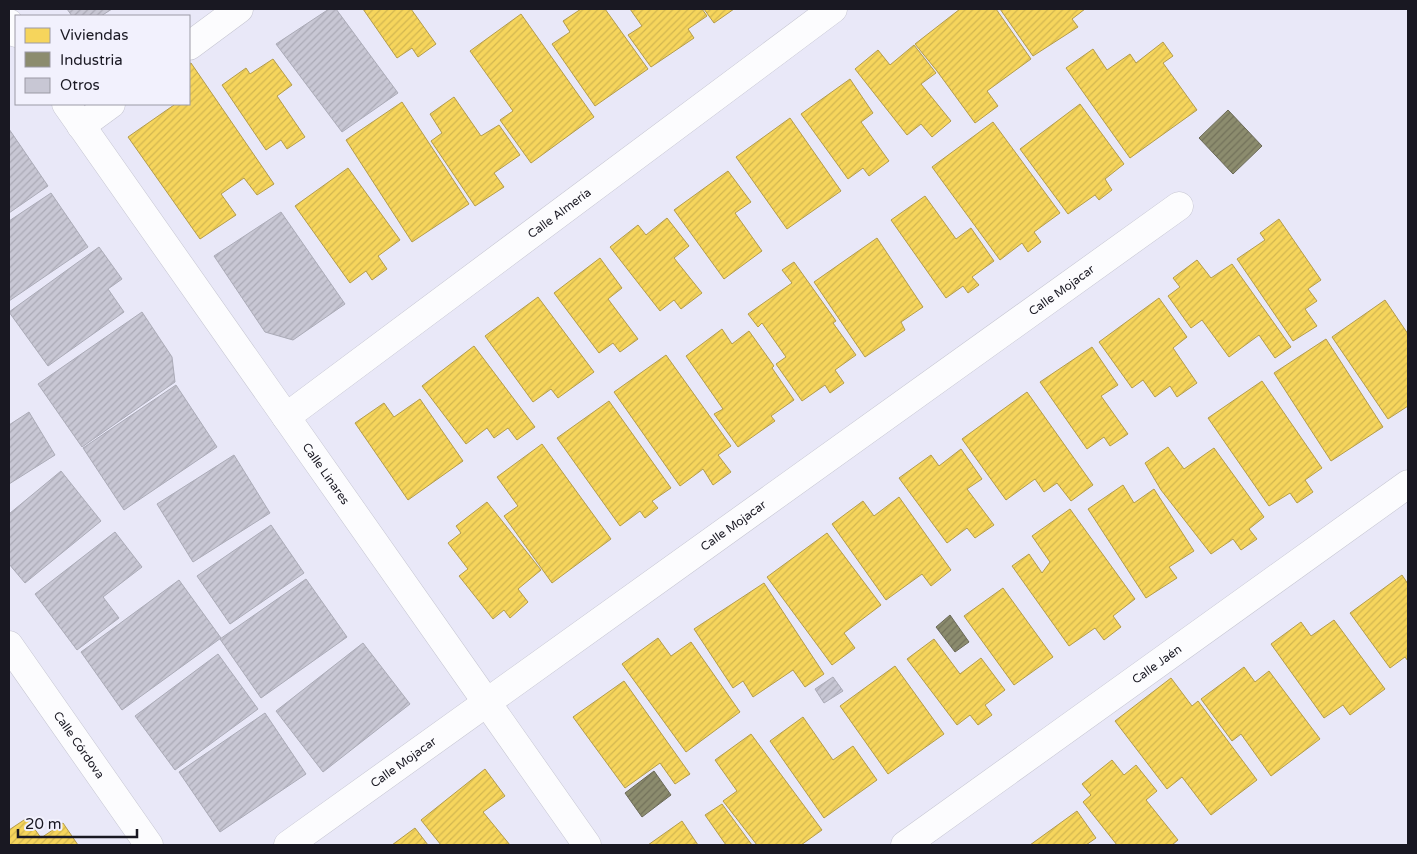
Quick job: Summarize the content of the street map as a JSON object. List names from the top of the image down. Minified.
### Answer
{"streets":{"street":["Calle Almería","Calle Mojacar","Calle Linares","Calle Jaén","Calle Córdova"]},"crossings":[["Calle Almería","Calle Linares"],["Calle Mojacar","Calle Linares"]],"legend":["Viviendas","Industria","Otros"],"scale_bar":"20 m"}
